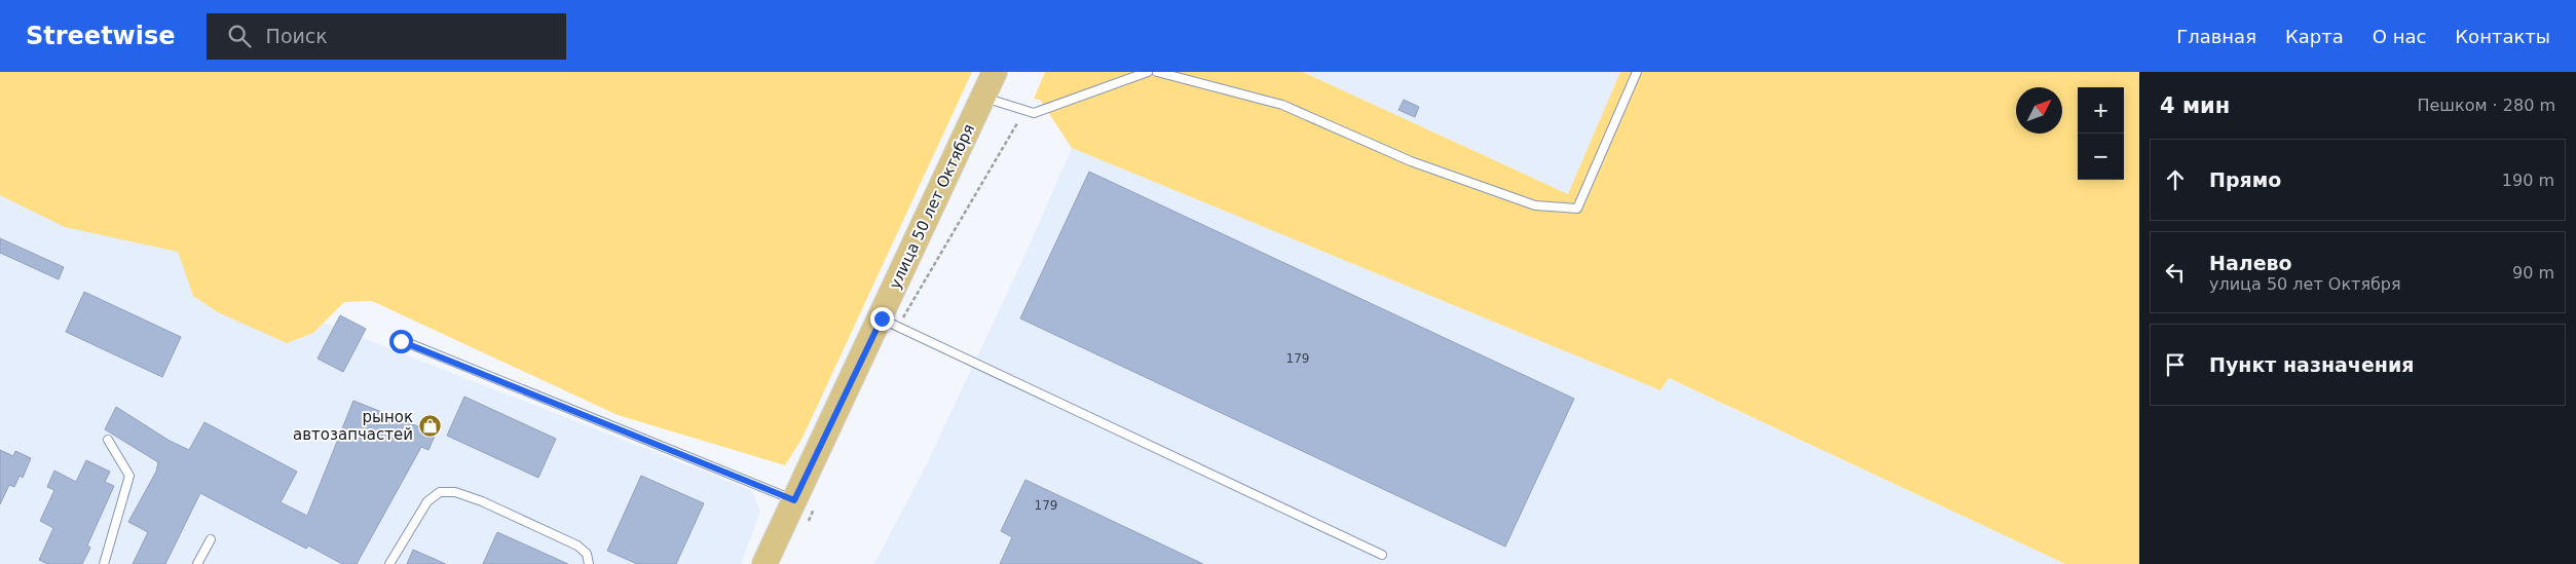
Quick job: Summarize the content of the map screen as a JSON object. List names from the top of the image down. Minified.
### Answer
{"streets":{"main road":["улица 50 лет Октября"]},"places":{"shop":["рынок автозапчастей"]},"house_numbers":["179","179"],"north":"top right","page":{"header":"Streetwise","search":"Поиск","nav":["Главная","Карта","О нас","Контакты"],"heading":["4 мин","Пешком · 280 m"],"map_buttons":["+","−"],"list":[["Прямо","190 m"],["Налево","улица 50 лет Октября","90 m"],"Пункт назначения"]}}
